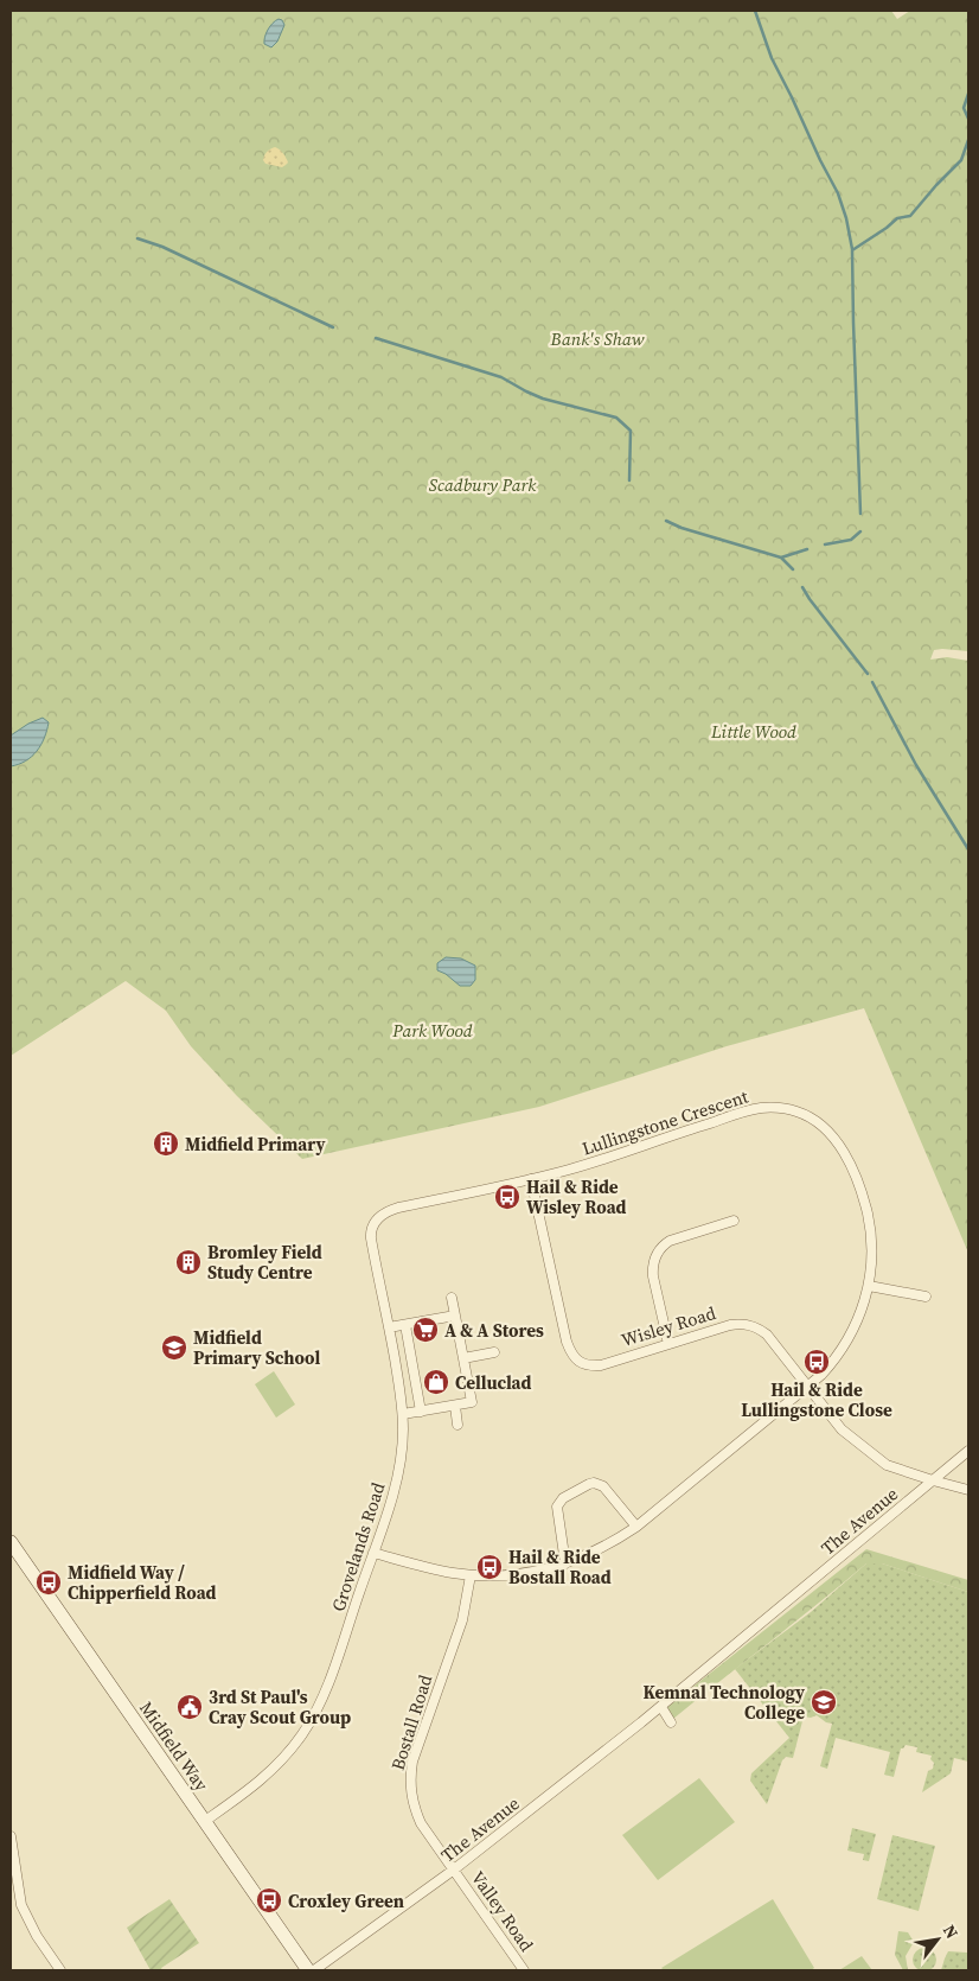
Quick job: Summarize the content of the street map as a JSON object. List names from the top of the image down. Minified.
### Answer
{"streets":{"street":["Lullingstone Crescent","Wisley Road","The Avenue","Grovelands Road","Bostall Road","Midfield Way","Valley Road"]},"crossings":[["Lullingstone Crescent","Wisley Road"],["Lullingstone Crescent","Grovelands Road"],["Lullingstone Crescent","Bostall Road"],["Wisley Road","The Avenue"],["The Avenue","Bostall Road"],["The Avenue","Valley Road"],["Grovelands Road","Midfield Way"],["Bostall Road","Valley Road"]],"parks":["Bank's Shaw","Scadbury Park","Little Wood","Park Wood"],"places":{"building":["Midfield Primary","Bromley Field Study Centre"],"bus stop":["Hail & Ride Wisley Road","Hail & Ride Lullingstone Close","Hail & Ride Bostall Road","Midfield Way / Chipperfield Road","Croxley Green"],"supermarket":["A & A Stores"],"school or university":["Midfield Primary School","Kemnal Technology College"],"shop":["Celluclad"],"public building":["3rd St Paul's Cray Scout Group"]},"north":"top right"}
